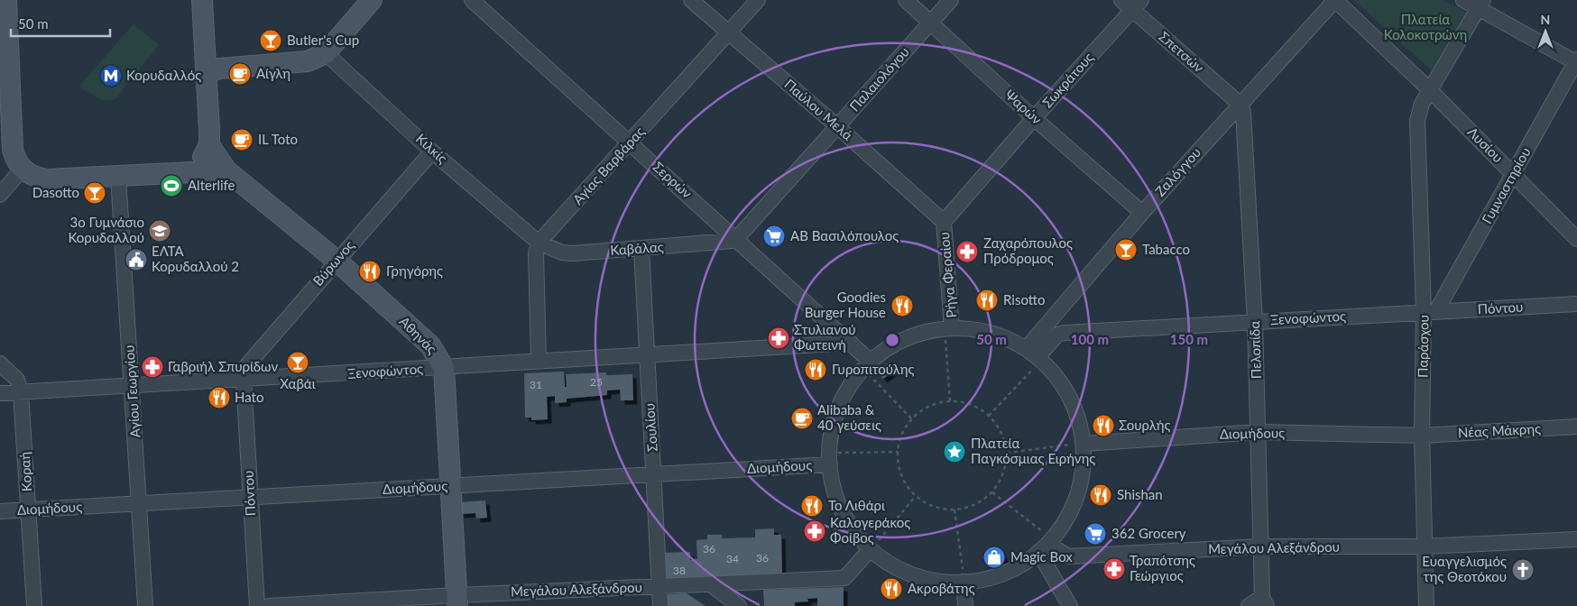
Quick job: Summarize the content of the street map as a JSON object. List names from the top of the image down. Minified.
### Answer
{"streets":{"main road":["Αθηνάς"],"street":["Σπετσών","Παλαιολόγου","Σωκράτους","Ψαρών","Παύλου Μελά","Λυσίου","Κιλκίς","Αγίας Βαρβάρας","Ζαλόγγου","Σερρών","Γυμναστηρίου","Καβάλας","Βύρωνος","Ρήγα Φεραίου","Πόντου","Ξενοφώντος","Παράσχου","Πελοπίδα","Αγίου Γεωργίου","Σουλίου","Νέας Μάκρης","Διομήδους","Κοραή","Μεγάλου Αλεξάνδρου"]},"crossings":[["Σπετσών","Σωκράτους"],["Σπετσών","Ζαλόγγου"],["Σπετσών","Πελοπίδα"],["Παλαιολόγου","Ψαρών"],["Παλαιολόγου","Παύλου Μελά"],["Παλαιολόγου","Σερρών"],["Παλαιολόγου","Καβάλας"],["Σωκράτους","Ψαρών"],["Σωκράτους","Παύλου Μελά"],["Σωκράτους","Ρήγα Φεραίου"],["Ψαρών","Ζαλόγγου"],["Παύλου Μελά","Αγίας Βαρβάρας"],["Παύλου Μελά","Ρήγα Φεραίου"],["Λυσίου","Ζαλόγγου"],["Λυσίου","Γυμναστηρίου"],["Λυσίου","Παράσχου"],["Κιλκίς","Αγίας Βαρβάρας"],["Κιλκίς","Καβάλας"],["Κιλκίς","Βύρωνος"],["Αγίας Βαρβάρας","Σερρών"],["Αγίας Βαρβάρας","Καβάλας"],["Ζαλόγγου","Πελοπίδα"],["Σερρών","Καβάλας"],["Σερρών","Ξενοφώντος"],["Γυμναστηρίου","Πόντου"],["Γυμναστηρίου","Ξενοφώντος"],["Γυμναστηρίου","Παράσχου"],["Καβάλας","Σουλίου"],["Βύρωνος","Πόντου"],["Βύρωνος","Ξενοφώντος"],["Βύρωνος","Αθηνάς"],["Πόντου","Ξενοφώντος"],["Πόντου","Παράσχου"],["Πόντου","Διομήδους"],["Ξενοφώντος","Αθηνάς"],["Ξενοφώντος","Παράσχου"],["Ξενοφώντος","Πελοπίδα"],["Ξενοφώντος","Αγίου Γεωργίου"],["Ξενοφώντος","Σουλίου"],["Ξενοφώντος","Κοραή"],["Αθηνάς","Διομήδους"],["Αθηνάς","Μεγάλου Αλεξάνδρου"],["Παράσχου","Νέας Μάκρης"],["Παράσχου","Διομήδους"],["Παράσχου","Μεγάλου Αλεξάνδρου"],["Πελοπίδα","Διομήδους"],["Πελοπίδα","Μεγάλου Αλεξάνδρου"],["Αγίου Γεωργίου","Διομήδους"],["Σουλίου","Διομήδους"],["Σουλίου","Μεγάλου Αλεξάνδρου"],["Νέας Μάκρης","Διομήδους"],["Διομήδους","Κοραή"]],"parks":["Πλατεία Κολοκοτρώνη"],"places":{"bar":["Butler's Cup","Dasotto","Tabacco","Χαβάι"],"cafe":["Αίγλη","IL Toto","Alibaba & 40 γεύσεις"],"metro station":["Κορυδαλλός"],"sports":["Alterlife"],"school or university":["3ο Γυμνάσιο Κορυδαλλού"],"supermarket":["ΑΒ Βασιλόπουλος","362 Grocery"],"pharmacy":["Ζαχαρόπουλος Πρόδρομος","Στυλιανού Φωτεινή","Γαβριήλ Σπυρίδων","Καλογεράκος Φοίβος","Τραπότσης Γεώργιος"],"public building":["ΕΛΤΑ Κορυδαλλού 2"],"restaurant":["Γρηγόρης","Risotto","Goodies Burger House","Γυροπιτούλης","Hato","Σουρλής","Shishan","Το Λιθάρι","Ακροβάτης"],"place":["Πλατεία Παγκόσμιας Ειρήνης"],"shop":["Magic Box"],"church":["Ευαγγελισμός της Θεοτόκου"]},"house_numbers":["25","31","36","36","34","38"],"scale_bar":"50 m","north":"top","rings":["50 m","100 m","150 m"]}
